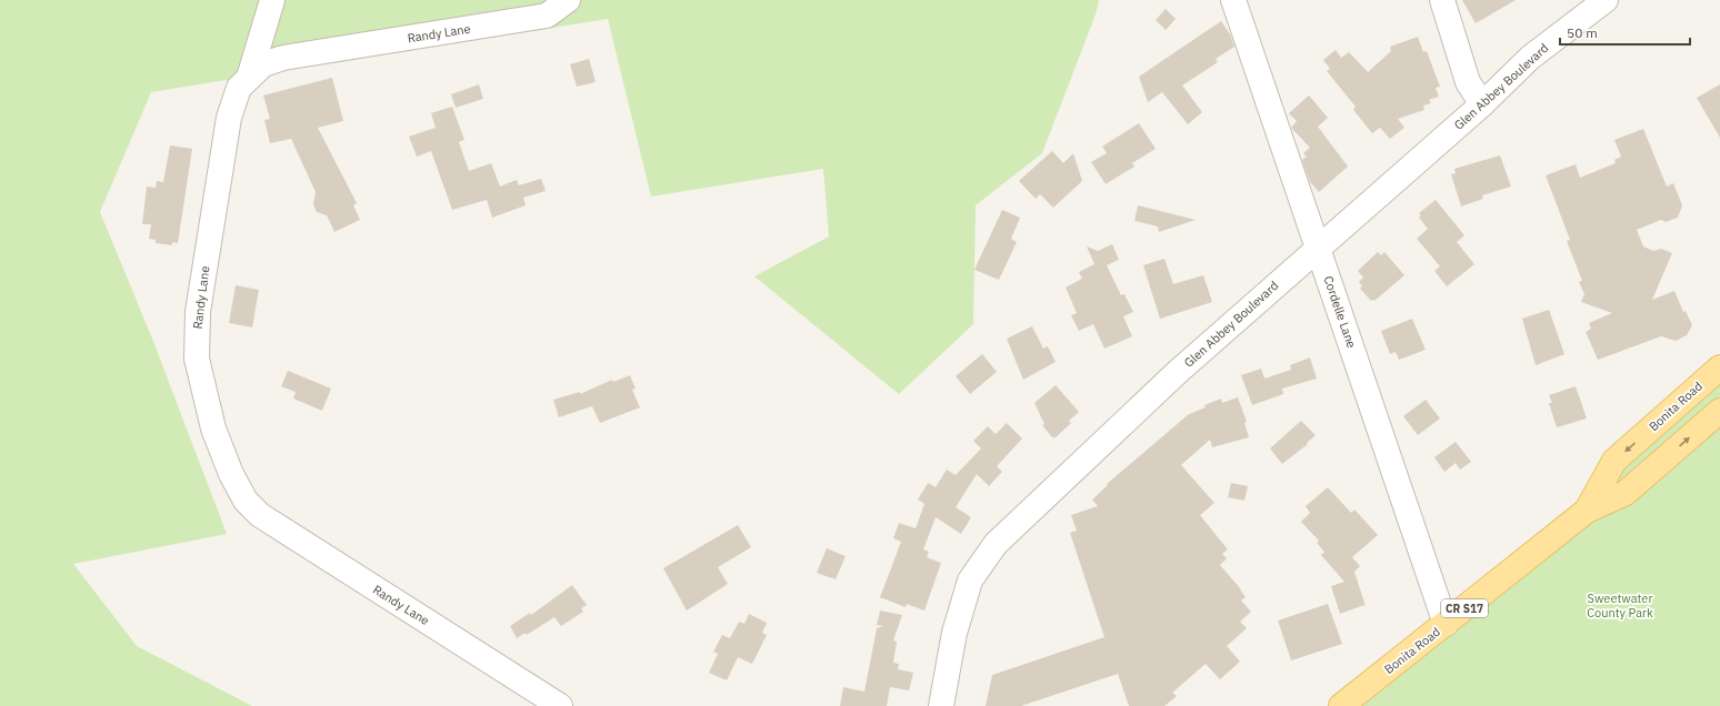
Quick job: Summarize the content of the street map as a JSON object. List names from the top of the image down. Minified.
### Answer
{"streets":{"main road":["Bonita Road","CR S17"],"street":["Randy Lane","Glen Abbey Boulevard","Cordelle Lane"]},"crossings":[["Glen Abbey Boulevard","Cordelle Lane"],["Cordelle Lane","Bonita Road"]],"parks":["Sweetwater County Park"],"scale_bar":"50 m"}
